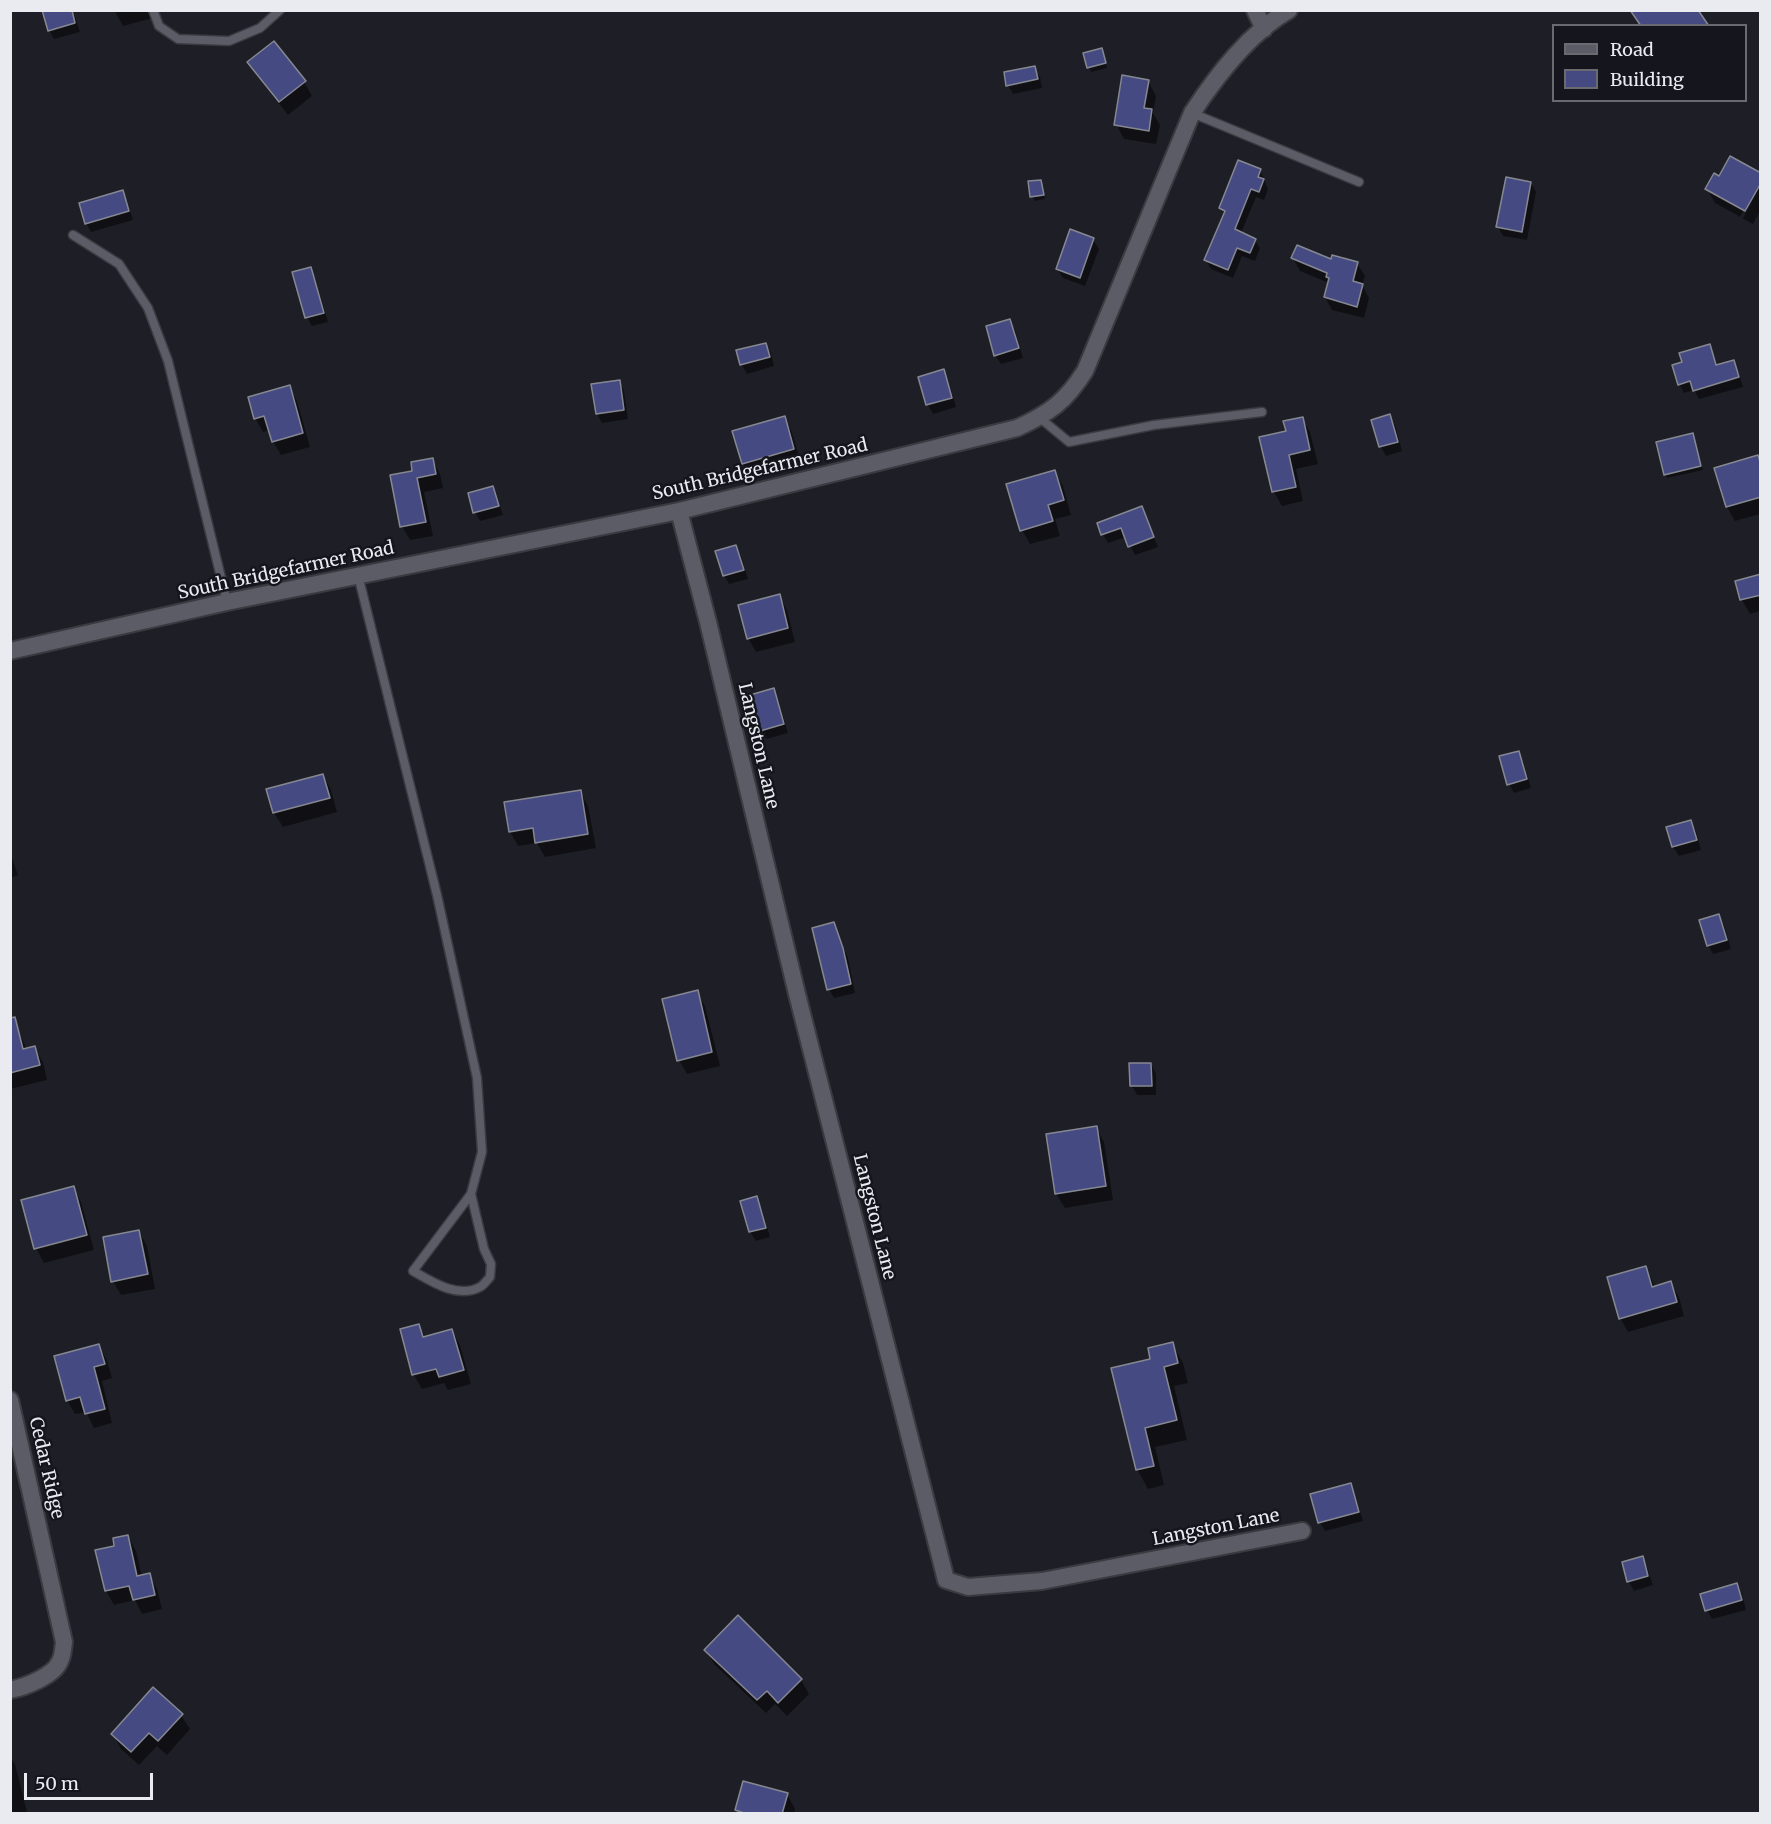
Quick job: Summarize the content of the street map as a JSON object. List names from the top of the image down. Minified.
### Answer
{"streets":{"street":["South Bridgefarmer Road","Langston Lane","Cedar Ridge"]},"crossings":[["South Bridgefarmer Road","Langston Lane"]],"legend":["Road","Building"],"scale_bar":"50 m"}
